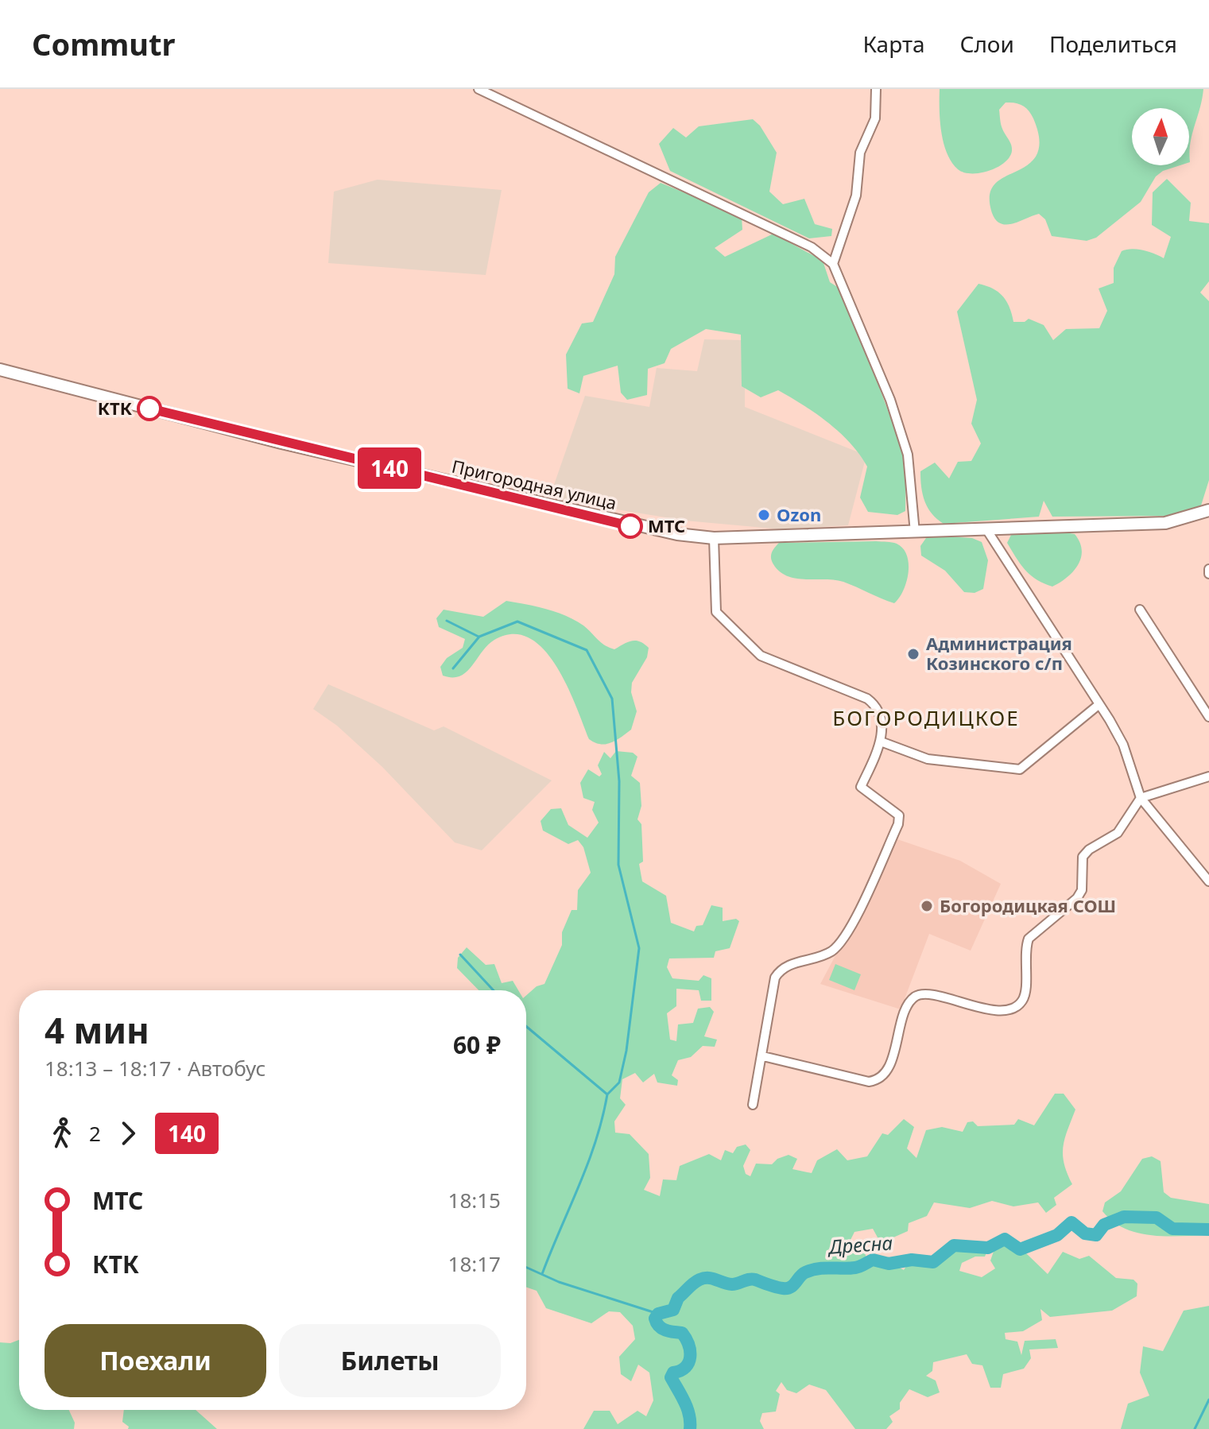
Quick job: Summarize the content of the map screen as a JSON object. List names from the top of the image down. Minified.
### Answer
{"streets":{"street":["Пригородная улица"]},"districts":["БОГОРОДИЦКОЕ"],"water":["Дресна"],"places":["КТК","Ozon","МТС","Администрация Козинского с/п","Богородицкая СОШ"],"lines":["bus line 140"],"north":"top","page":{"header":"Commutr","nav":["Карта","Слои","Поделиться"],"on_map":"140","heading":["4 мин","18:13 – 18:17 · Автобус","60 ₽"],"legs":["2","140"],"list":[{"name":"МТС","value":"18:15"},{"name":"КТК","value":"18:17"}],"buttons":["Поехали","Билеты"]}}
